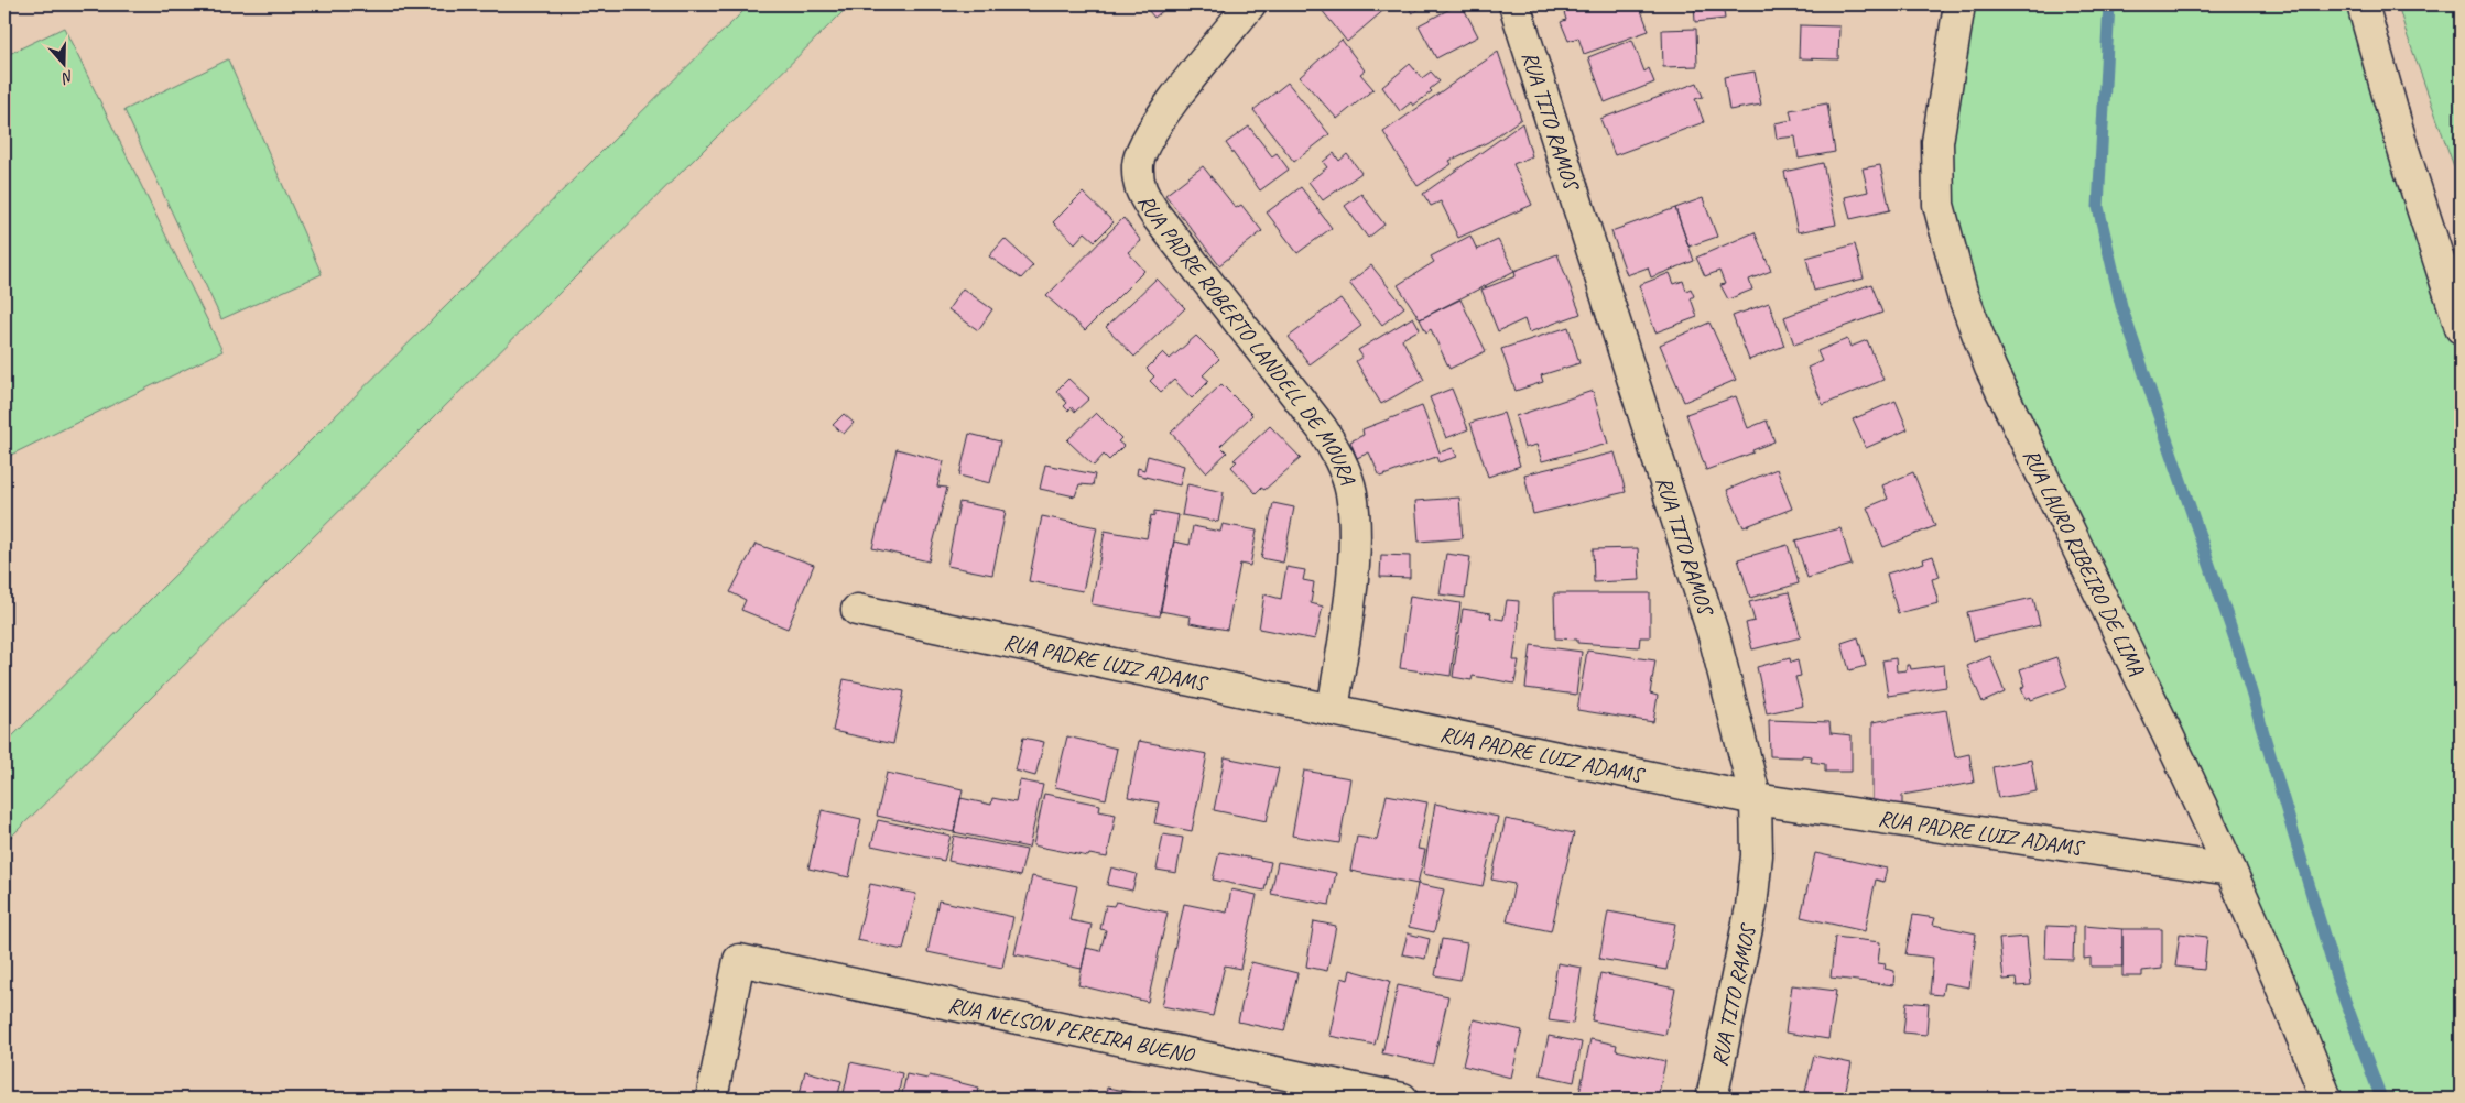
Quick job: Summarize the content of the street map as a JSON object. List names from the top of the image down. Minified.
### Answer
{"streets":{"street":["RUA TITO RAMOS","RUA PADRE ROBERTO LANDELL DE MOURA","RUA LAURO RIBEIRO DE LIMA","RUA PADRE LUIZ ADAMS","RUA NELSON PEREIRA BUENO"]},"crossings":[["RUA TITO RAMOS","RUA PADRE LUIZ ADAMS"],["RUA PADRE ROBERTO LANDELL DE MOURA","RUA PADRE LUIZ ADAMS"],["RUA LAURO RIBEIRO DE LIMA","RUA PADRE LUIZ ADAMS"]],"north":"bottom"}
